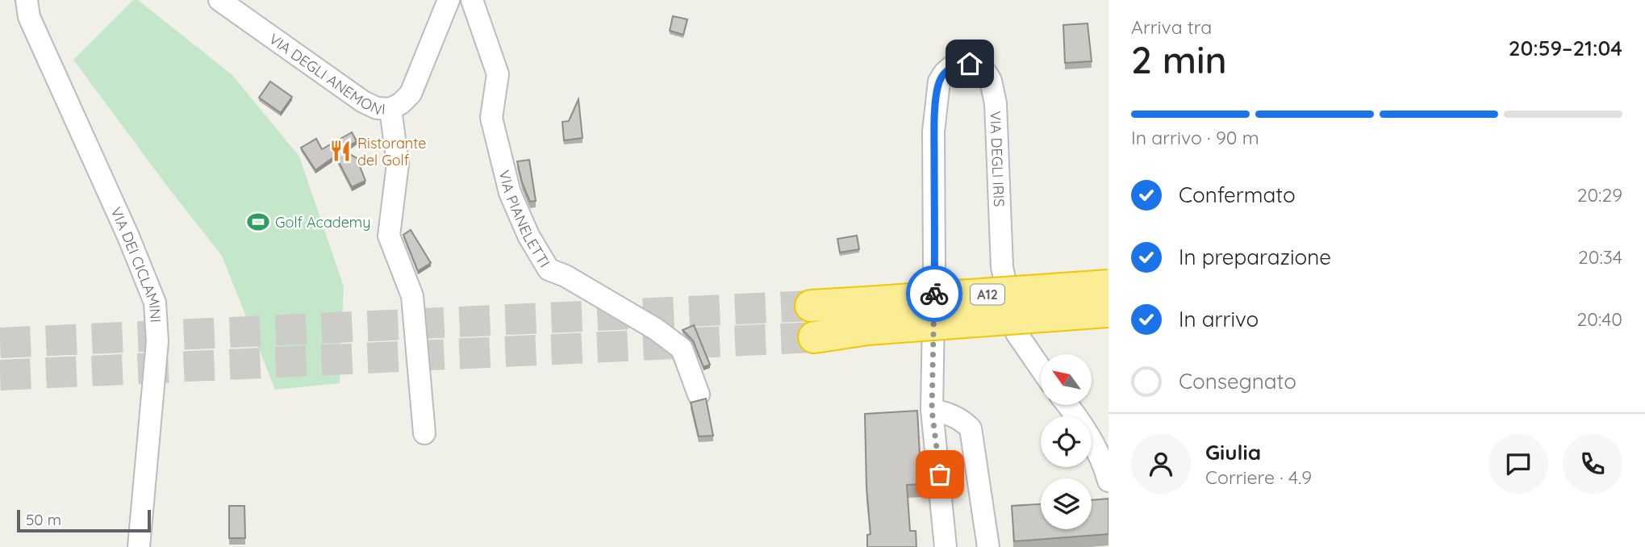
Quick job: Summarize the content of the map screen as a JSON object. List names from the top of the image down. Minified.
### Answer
{"streets":{"highway":["A12"],"street":["VIA DEGLI ANEMONI","VIA DEGLI IRIS","VIA PIANELETTI","VIA DEI CICLAMINI"]},"places":{"restaurant":["Ristorante del Golf"],"sports":["Golf Academy"]},"scale_bar":"50 m","north":"top left","page":{"heading":["2 min","Arriva tra","20:59–21:04"],"panel":["Giulia","Corriere · 4.9"],"bar":"In arrivo · 90 m","list":[["Confermato","20:29"],["In preparazione","20:34"],["In arrivo","20:40"],"Consegnato"],"scale":"50 m"}}
